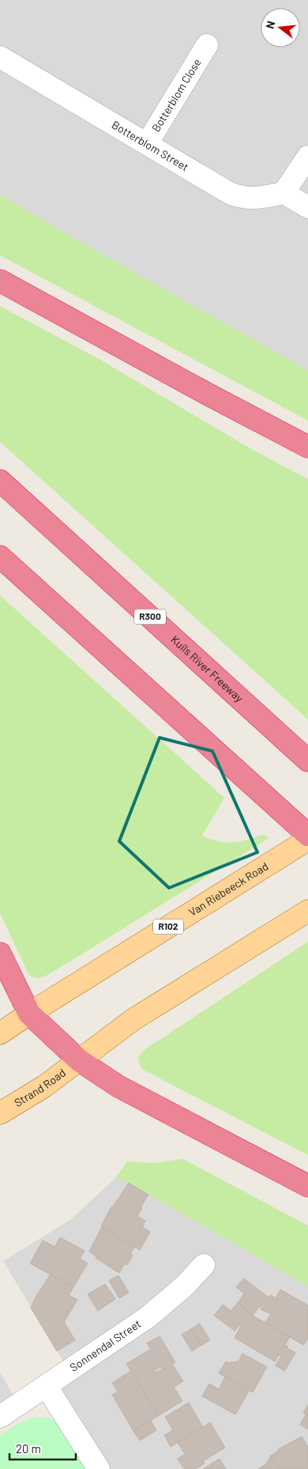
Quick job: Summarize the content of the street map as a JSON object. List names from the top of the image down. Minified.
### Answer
{"streets":{"highway":["R300","Kuils River Freeway"],"main road":["Van Riebeeck Road","R102","Strand Road"],"street":["Botterblom Close","Botterblom Street","Sonnendal Street"]},"crossings":[["Botterblom Close","Botterblom Street"],["Van Riebeeck Road","R102"]],"scale_bar":"20 m","north":"left"}
